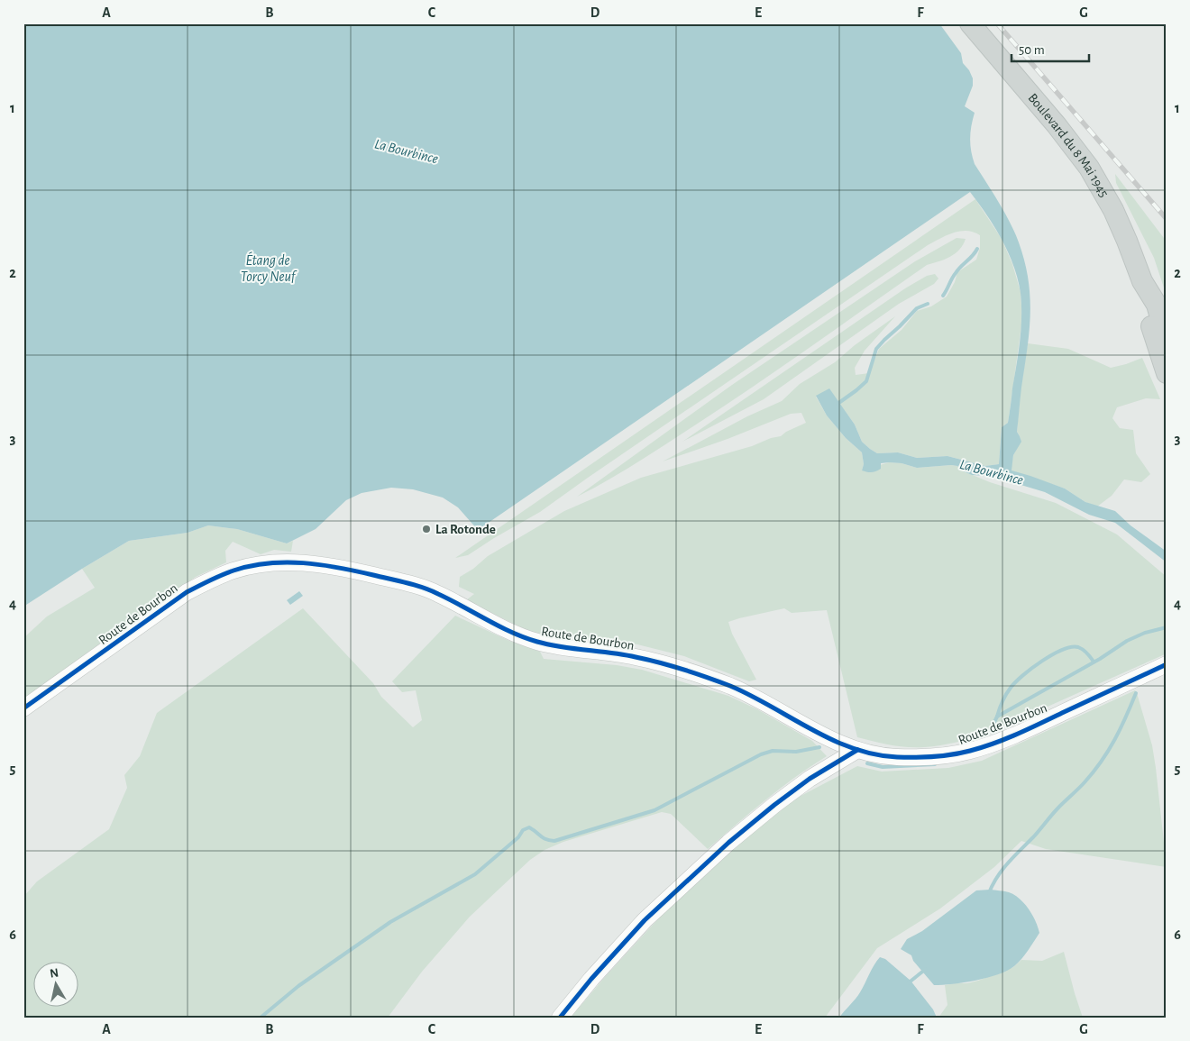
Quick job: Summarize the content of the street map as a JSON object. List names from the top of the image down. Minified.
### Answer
{"streets":{"main road":["Boulevard du 8 Mai 1945"],"street":["Route de Bourbon"]},"water":["La Bourbince","Étang de Torcy Neuf"],"places":["La Rotonde"],"scale_bar":"50 m","north":"top","grid":{"columns":["A","B","C","D","E","F","G"],"rows":["1","2","3","4","5","6"]}}
